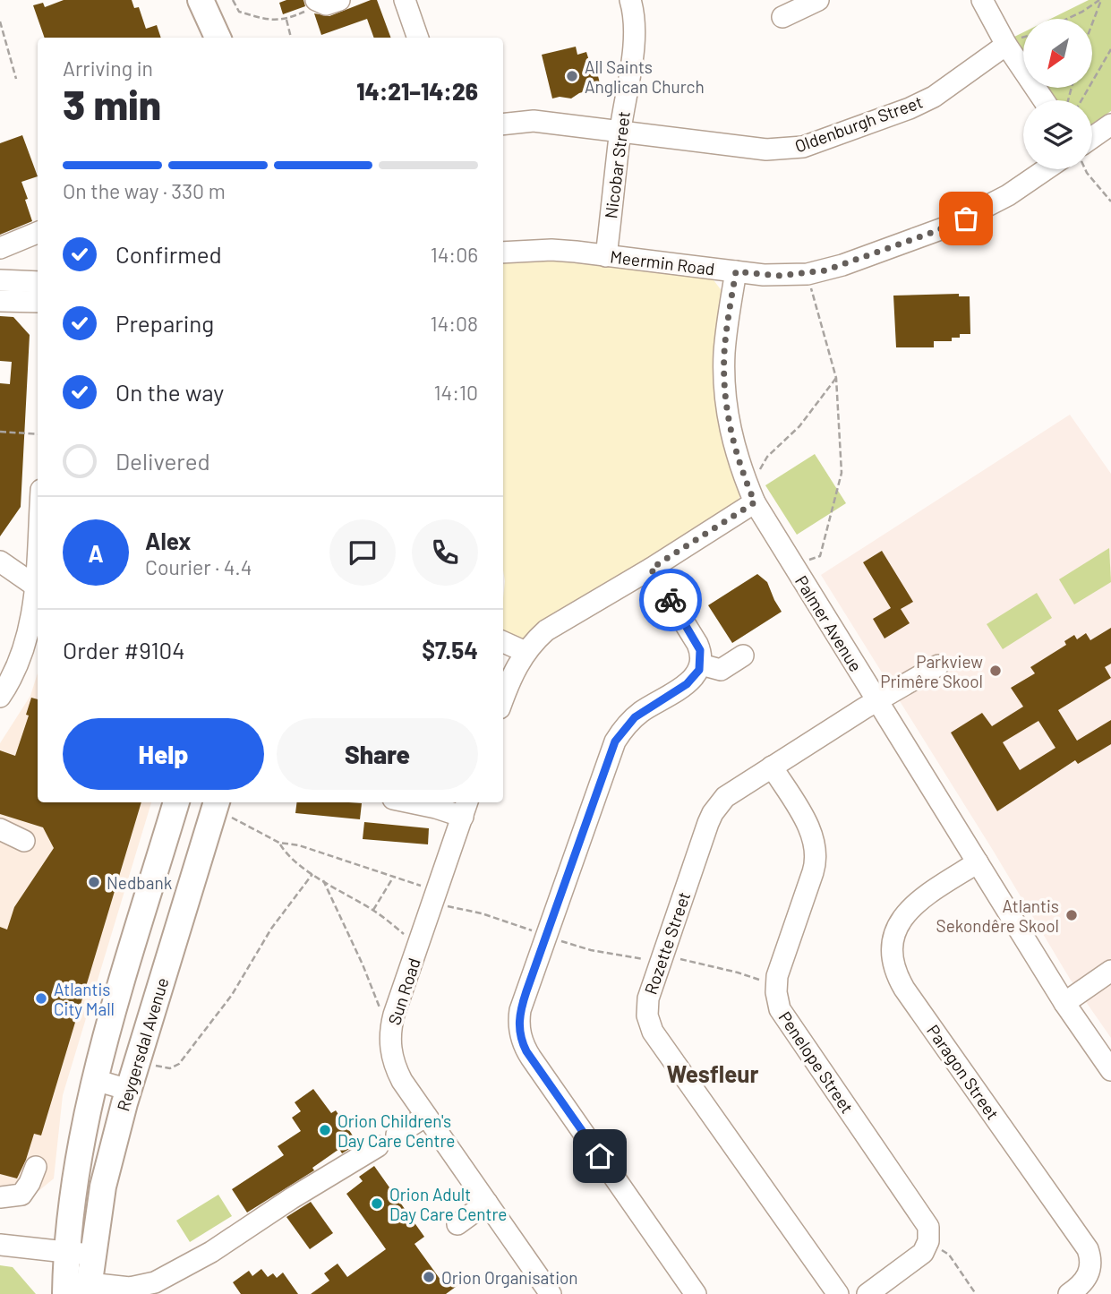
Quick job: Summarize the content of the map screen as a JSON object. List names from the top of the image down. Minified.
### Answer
{"streets":{"main road":["Reygersdal Avenue"],"street":["Oldenburgh Street","Nicobar Street","Meermin Road","Palmer Avenue","Rozette Street","Sun Road","Penelope Street","Paragon Street"]},"crossings":[["Oldenburgh Street","Nicobar Street"],["Nicobar Street","Meermin Road"],["Meermin Road","Palmer Avenue"],["Palmer Avenue","Rozette Street"],["Palmer Avenue","Paragon Street"],["Rozette Street","Penelope Street"]],"districts":["Wesfleur"],"places":["All Saints Anglican Church","Parkview Primêre Skool","Nedbank","Atlantis Sekondêre Skool","Atlantis City Mall","Orion Children's Day Care Centre","Orion Adult Day Care Centre","Orion Organisation"],"north":"bottom left","page":{"heading":["3 min","Arriving in","14:21–14:26"],"panel":["Alex","Courier · 4.4","Order #9104","$7.54"],"bar":"On the way · 330 m","list":[["Confirmed","14:06"],["Preparing","14:08"],["On the way","14:10"],"Delivered"],"round":"A","buttons":["Help","Share"]}}
